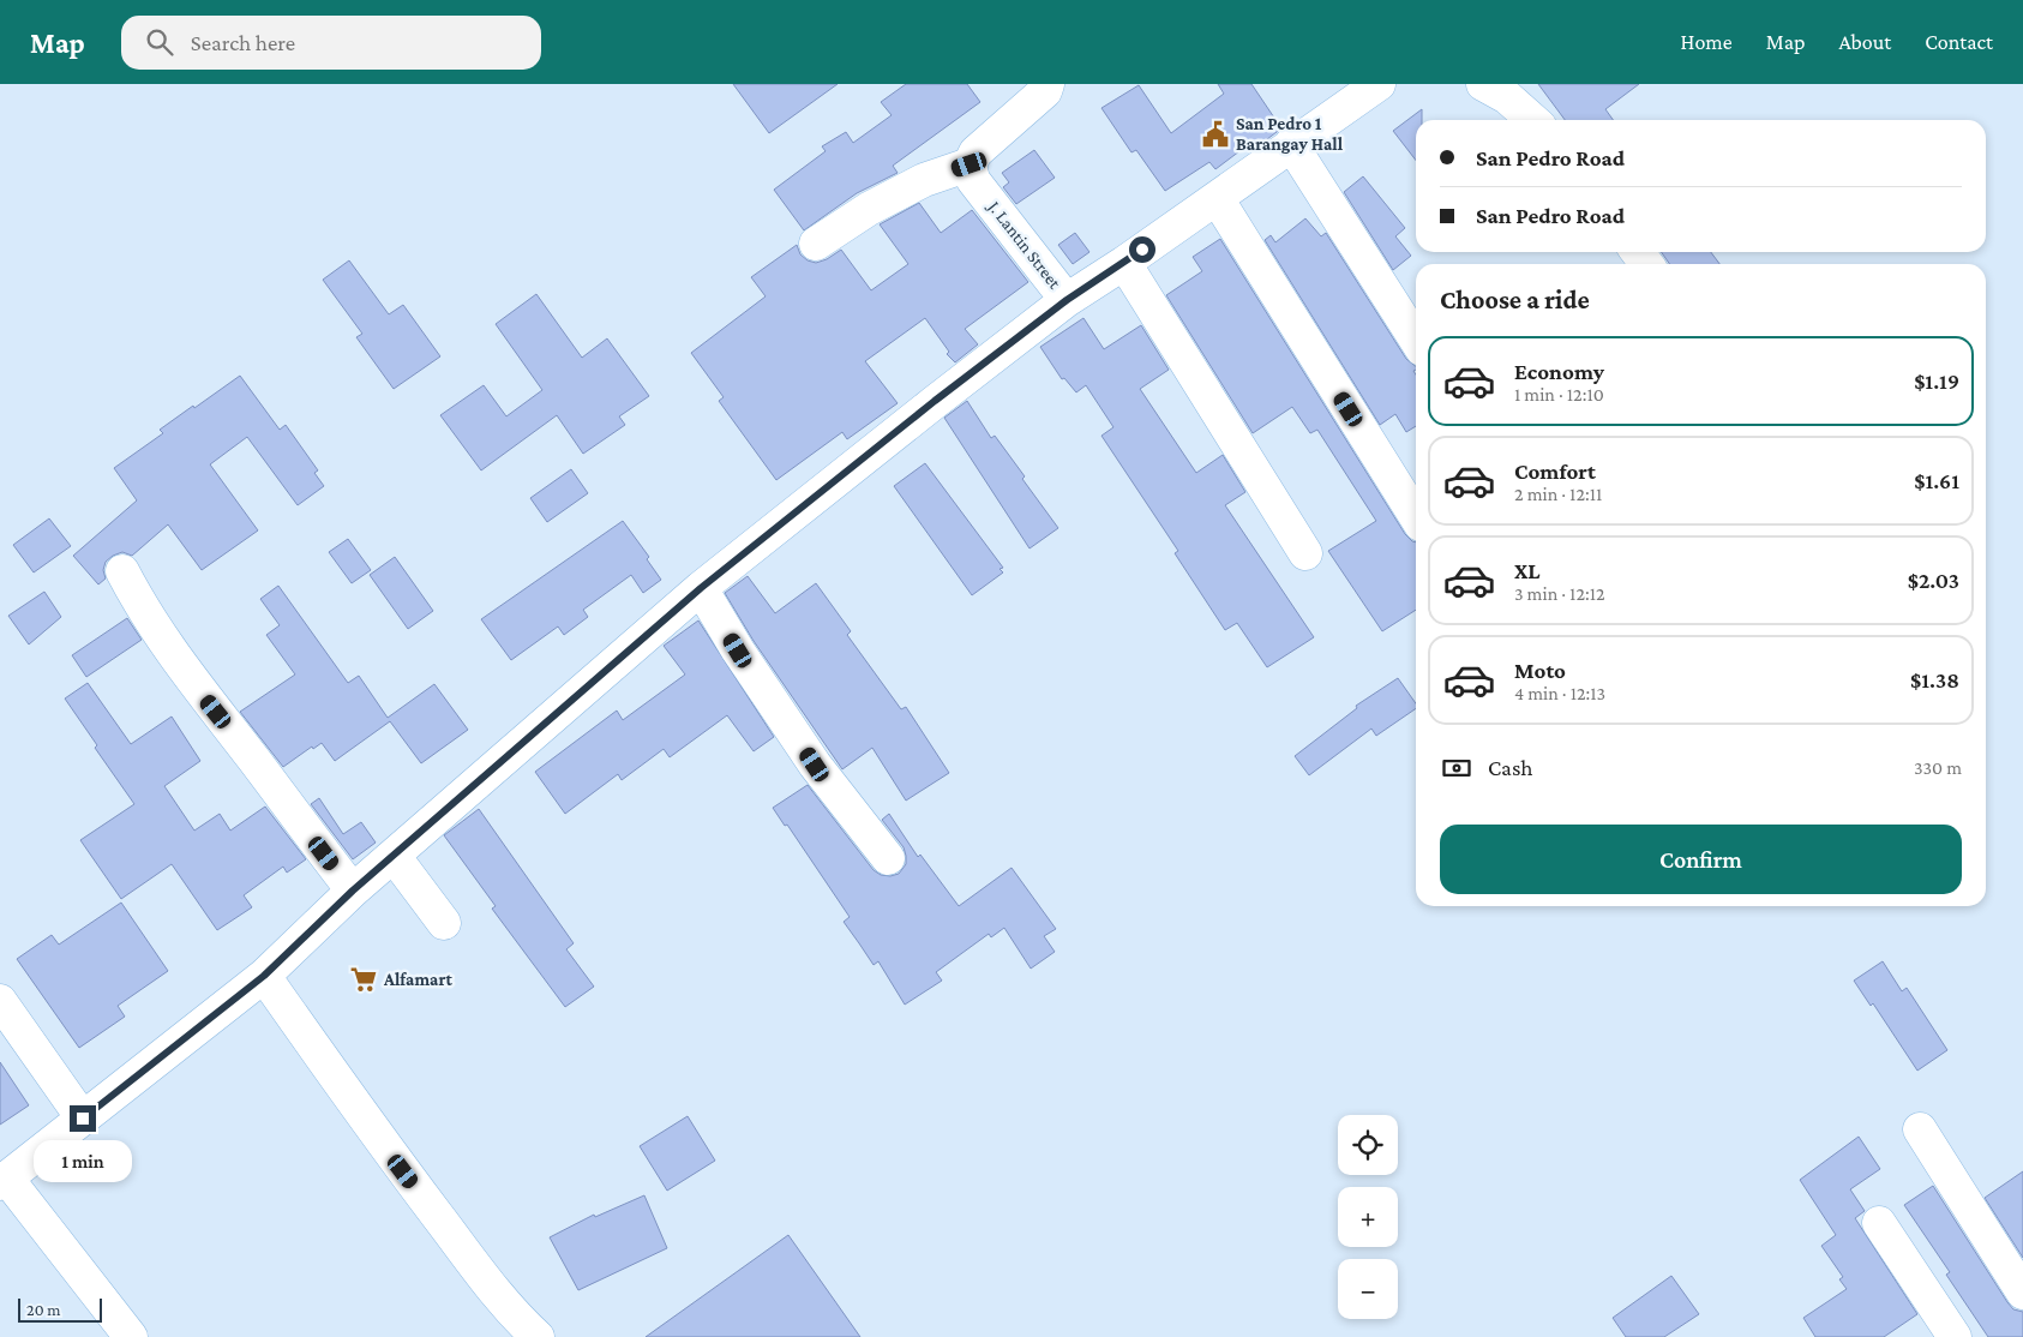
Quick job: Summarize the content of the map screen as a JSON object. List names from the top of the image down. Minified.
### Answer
{"streets":{"street":["J. Lantin Street"]},"places":{"public building":["San Pedro 1 Barangay Hall"],"supermarket":["Alfamart"]},"scale_bar":"20 m","page":{"header":"Map","search":"Search here","nav":["Home","Map","About","Contact"],"banner":["San Pedro Road","San Pedro Road"],"heading":"Choose a ride","list":[{"name":"Economy","note":"1 min · 12:10","value":"$1.19"},{"name":"Comfort","note":"2 min · 12:11","value":"$1.61"},{"name":"XL","note":"3 min · 12:12","value":"$2.03"},{"name":"Moto","note":"4 min · 12:13","value":"$1.38"}],"pay":["Cash","330 m"],"buttons":"Confirm","map_buttons":["+","−"],"bubble":"1 min","scale":"20 m"}}
